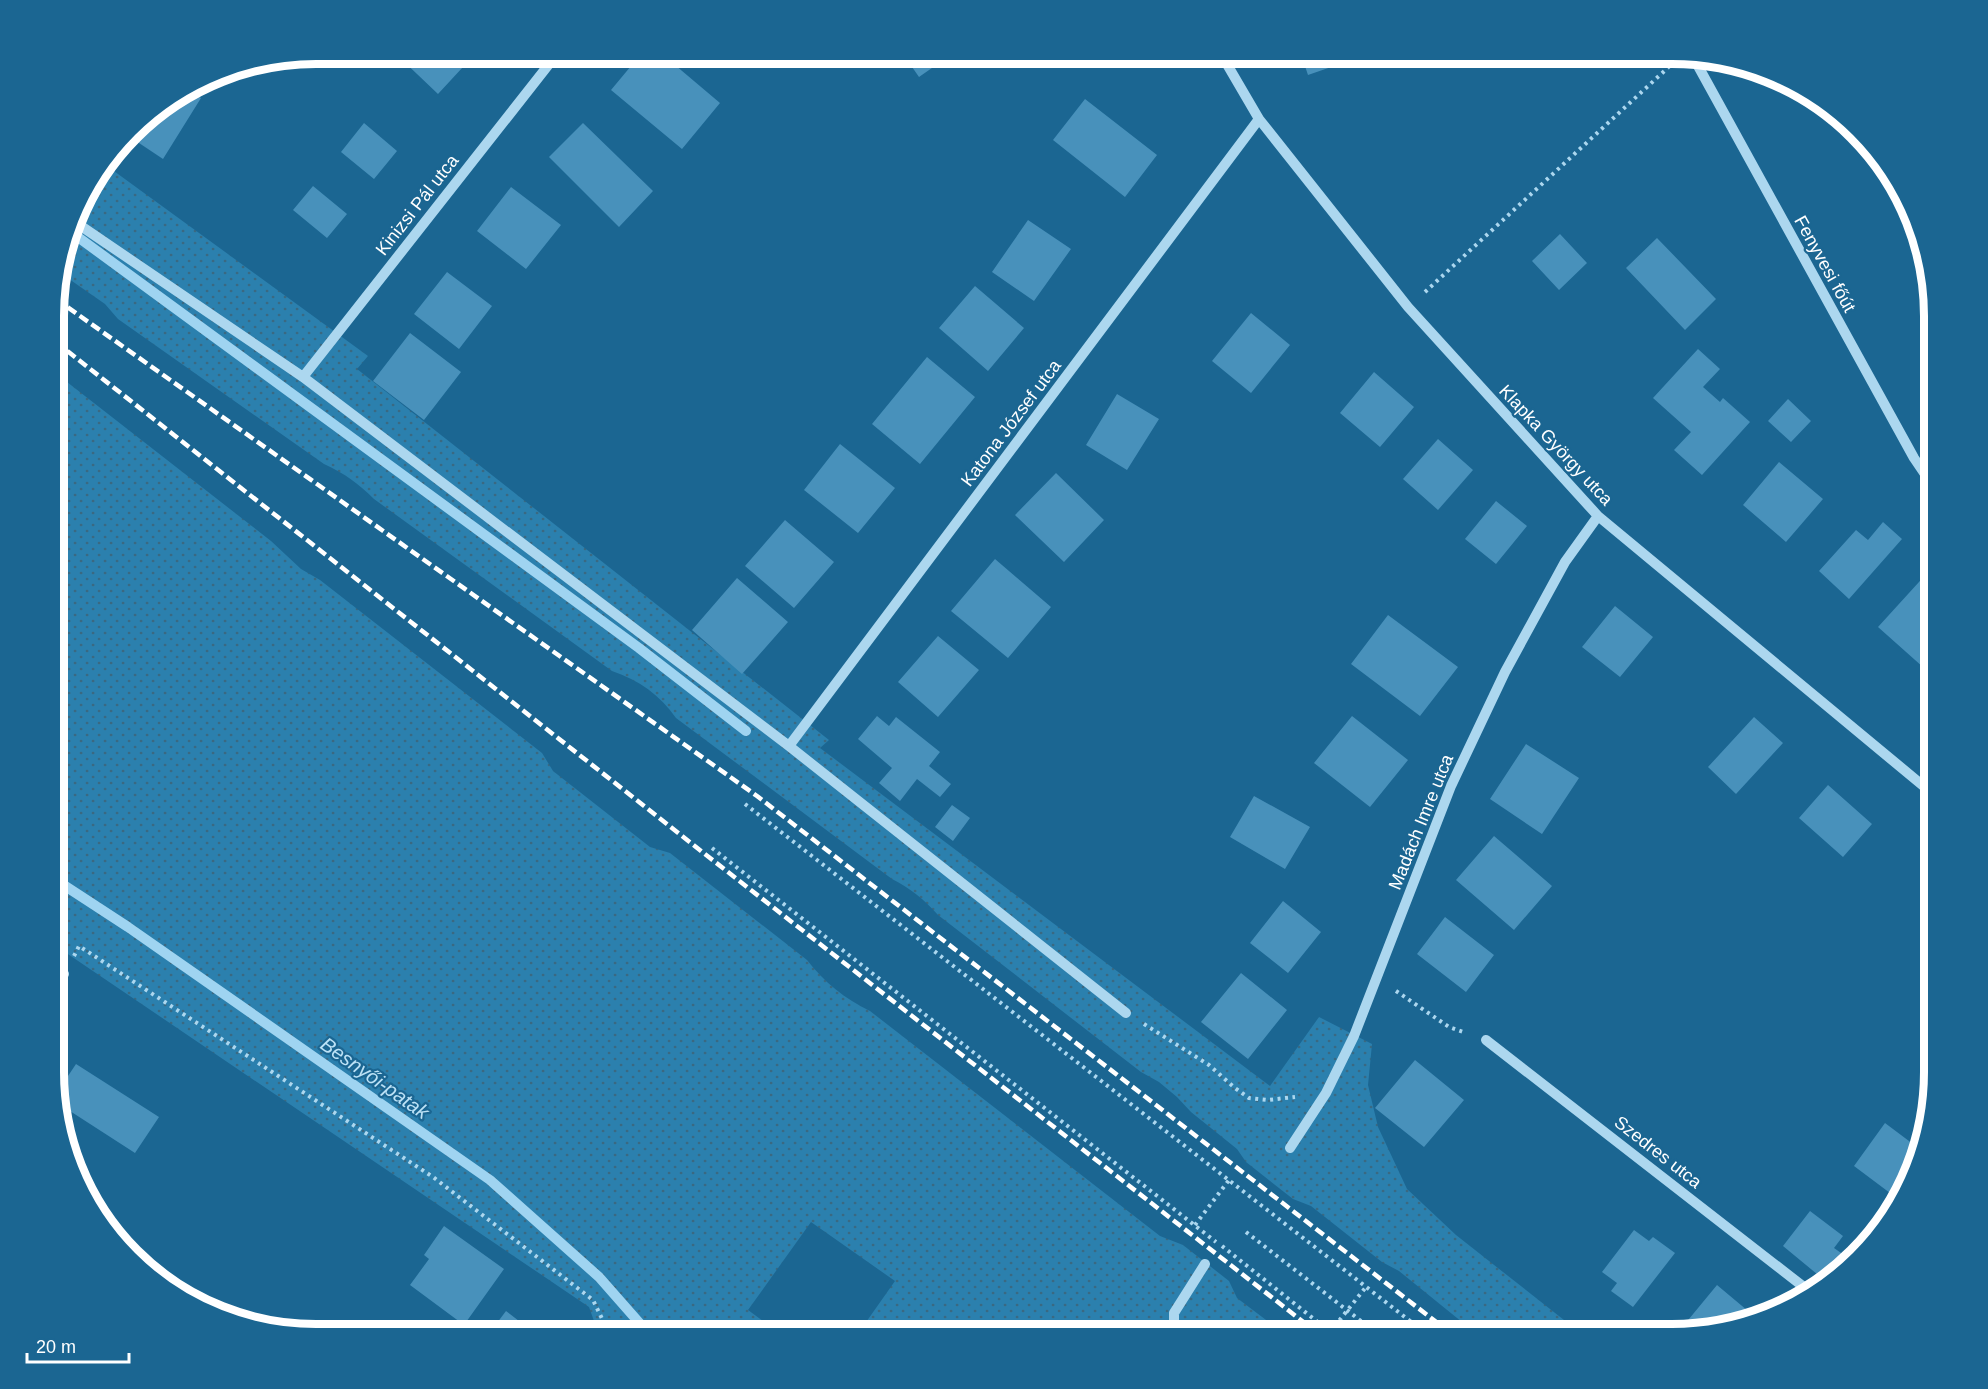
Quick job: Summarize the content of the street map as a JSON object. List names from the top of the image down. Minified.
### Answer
{"streets":{"street":["Kinizsi Pál utca","Fenyvesi főút","Katona József utca","Klapka György utca","Madách Imre utca","Szedres utca"]},"crossings":[["Katona József utca","Klapka György utca"],["Klapka György utca","Madách Imre utca"]],"water":["Besnyői-patak"],"scale_bar":"20 m"}
